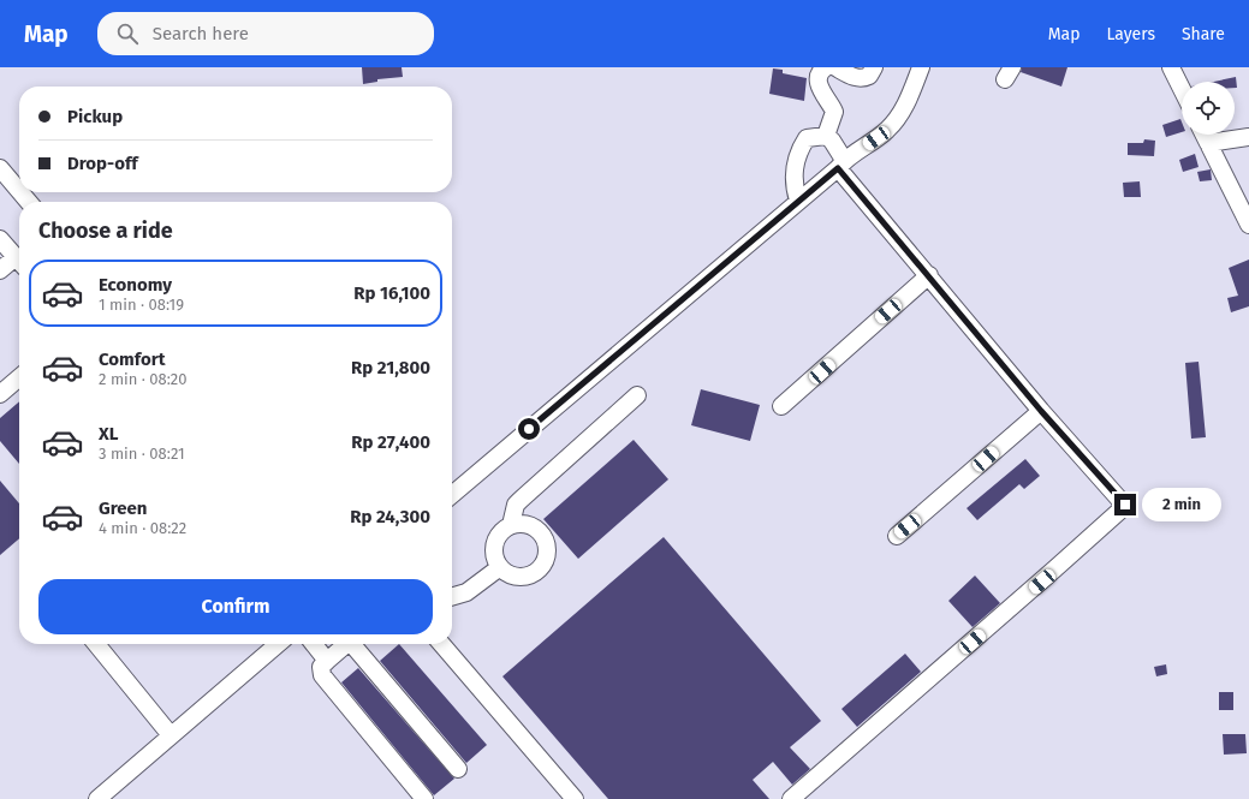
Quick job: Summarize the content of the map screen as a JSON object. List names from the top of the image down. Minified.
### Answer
{"page":{"header":"Map","search":"Search here","nav":["Map","Layers","Share"],"banner":["Pickup","Drop-off"],"heading":"Choose a ride","list":[{"name":"Economy","note":"1 min · 08:19","value":"Rp 16,100"},{"name":"Comfort","note":"2 min · 08:20","value":"Rp 21,800"},{"name":"XL","note":"3 min · 08:21","value":"Rp 27,400"},{"name":"Green","note":"4 min · 08:22","value":"Rp 24,300"}],"bubble":"2 min","buttons":"Confirm"}}
